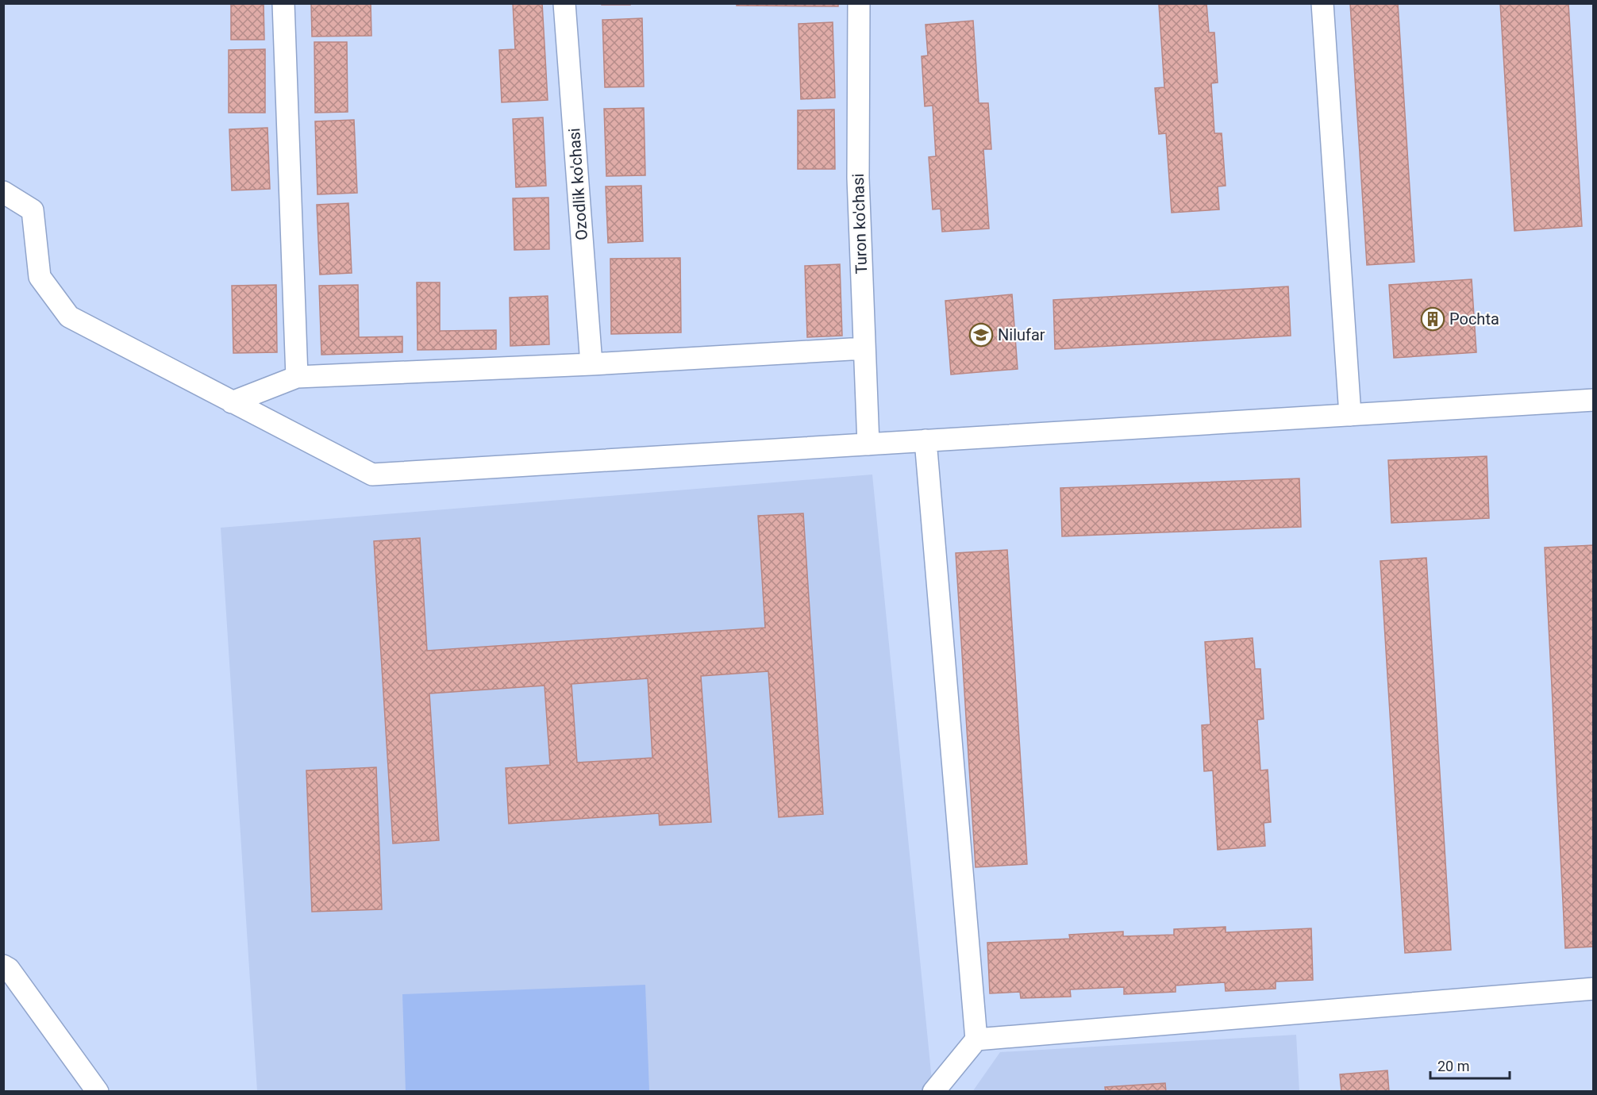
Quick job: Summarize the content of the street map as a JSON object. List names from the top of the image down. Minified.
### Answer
{"streets":{"street":["Ozodlik ko'chasi","Turon ko'chasi"]},"places":{"building":["Pochta"],"school or university":["Nilufar"]},"scale_bar":"20 m"}
